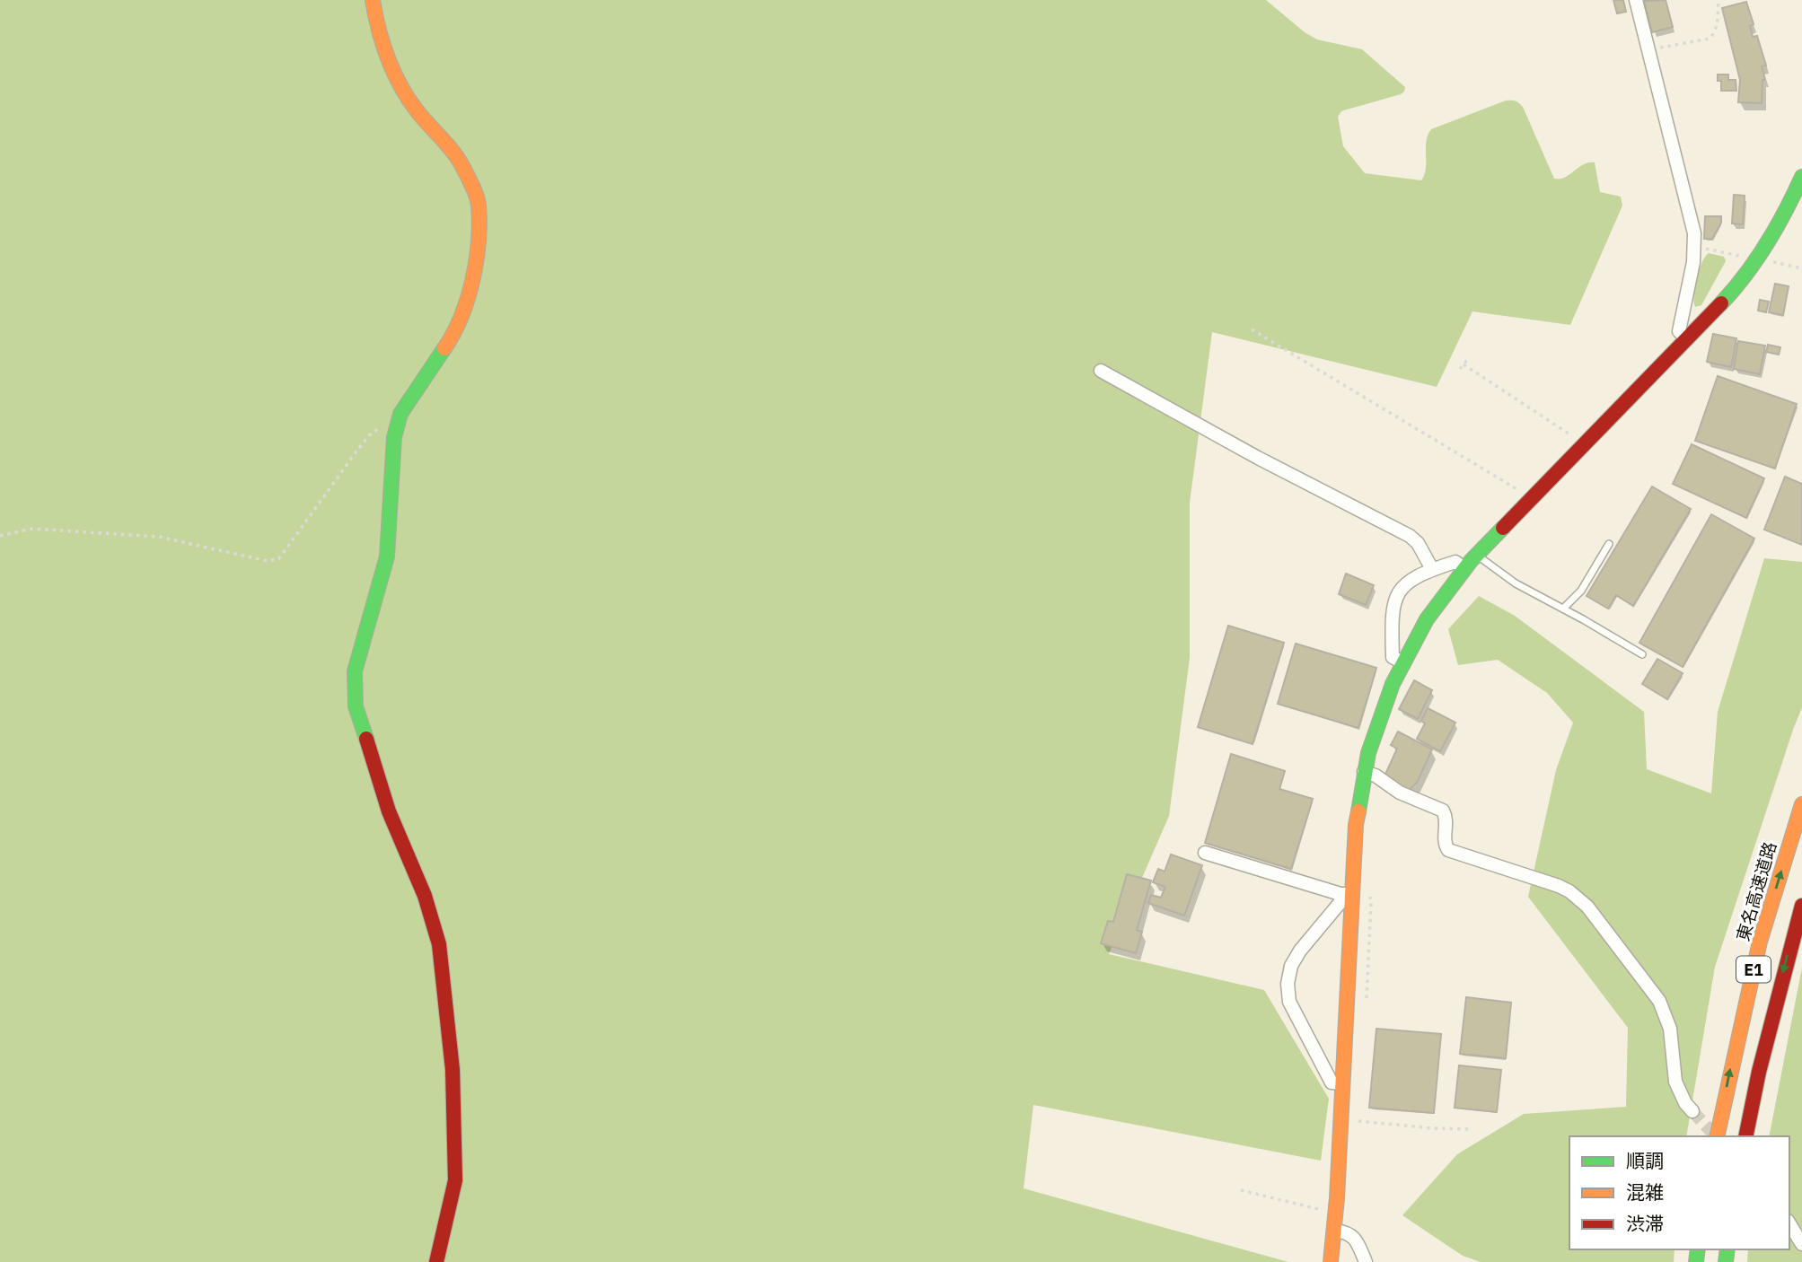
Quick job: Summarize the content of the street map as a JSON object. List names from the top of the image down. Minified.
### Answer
{"streets":{"main road":["東名高速道路","E1"]},"legend":["順調","混雑","渋滞"]}
